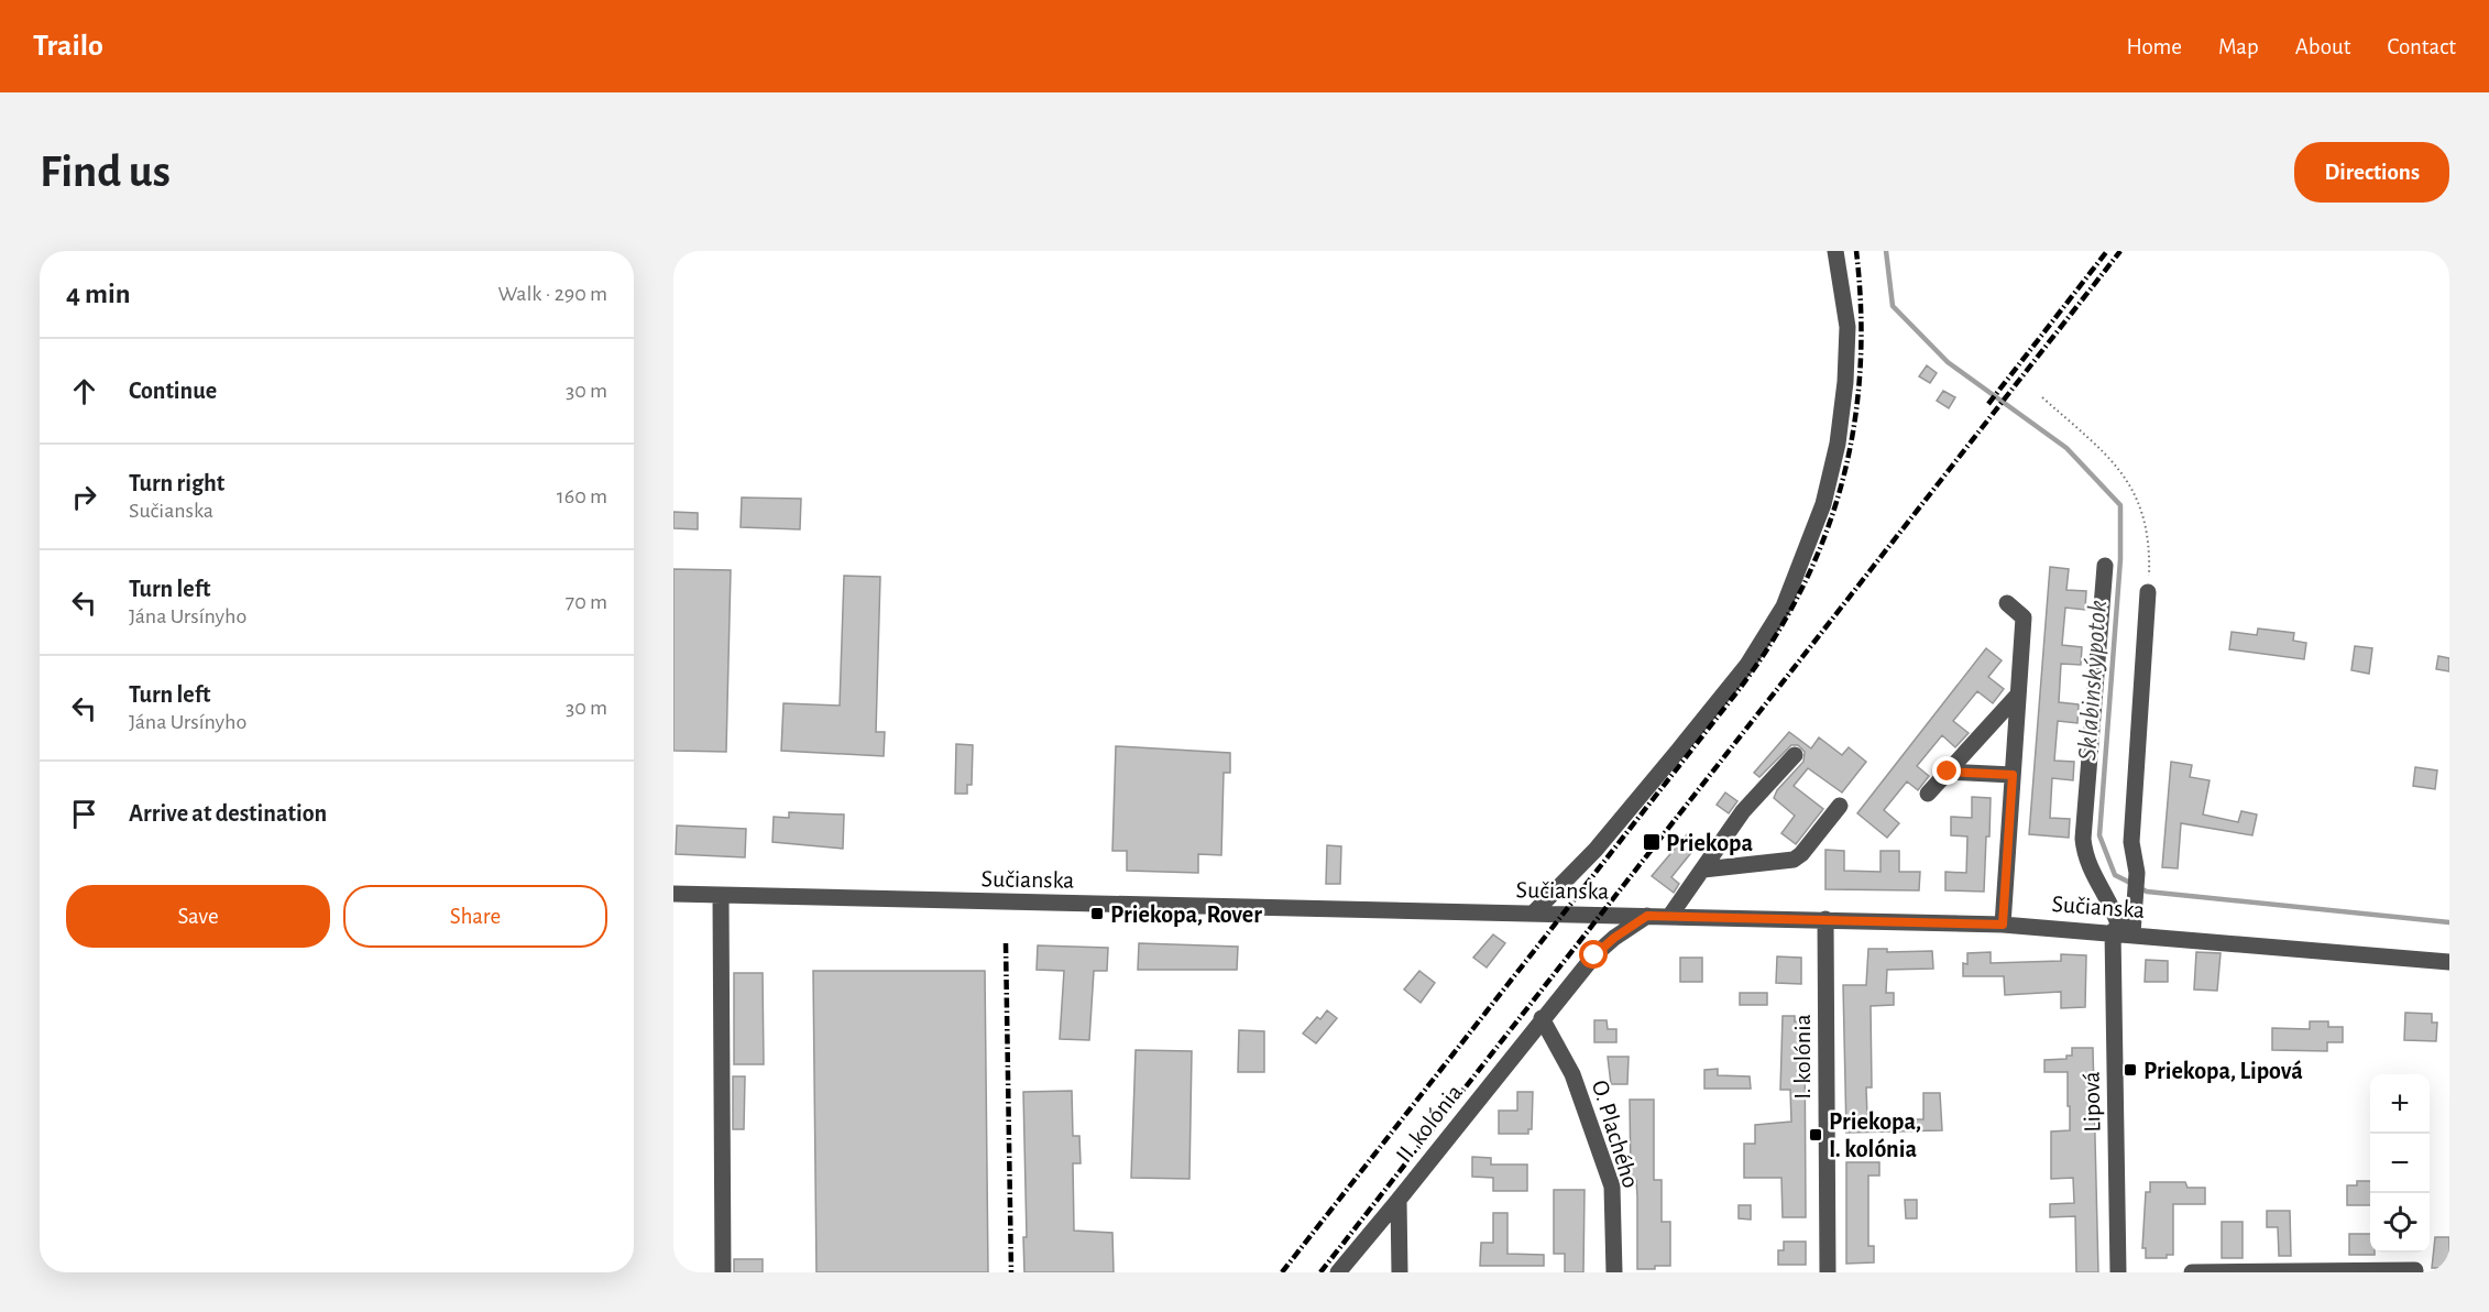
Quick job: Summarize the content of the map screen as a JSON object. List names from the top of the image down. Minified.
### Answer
{"streets":{"street":["Sučianska","I. kolónia","Lipová","II. kolónia","O. Plachého"]},"crossings":[["Sučianska","I. kolónia"],["Sučianska","Lipová"],["Sučianska","II. kolónia"],["II. kolónia","O. Plachého"]],"water":["Sklabinský potok"],"places":{"transit":["Priekopa","Priekopa, Rover","Priekopa, Lipová","Priekopa, I. kolónia"]},"page":{"header":"Trailo","nav":["Home","Map","About","Contact"],"buttons":["Directions",["Save","Share"]],"title":"Find us","heading":["4 min","Walk · 290 m"],"list":[["Continue","30 m"],["Turn right","Sučianska","160 m"],["Turn left","Jána Ursínyho","70 m"],["Turn left","Jána Ursínyho","30 m"],"Arrive at destination"],"map_buttons":["+","−"]}}
